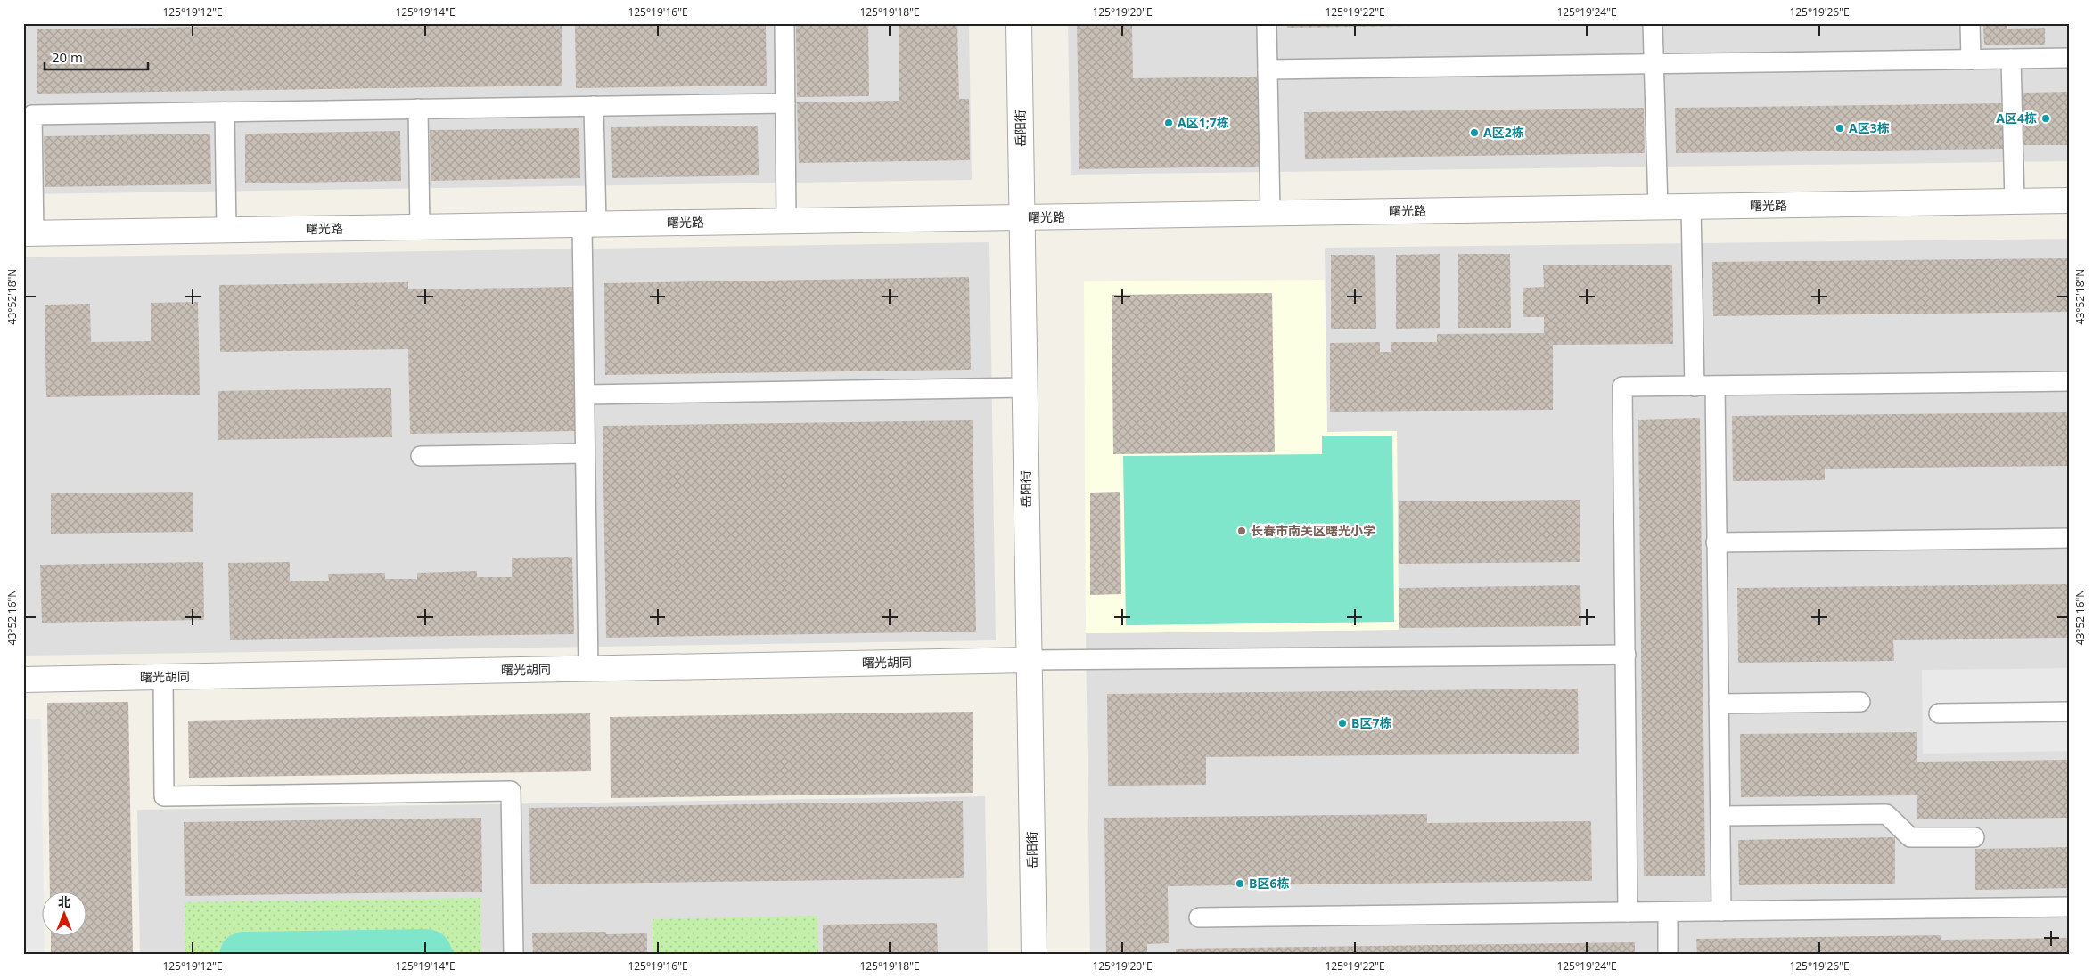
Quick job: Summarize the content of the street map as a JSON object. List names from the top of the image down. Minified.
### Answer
{"streets":{"street":["岳阳街","曙光路","曙光胡同"]},"crossings":[["岳阳街","曙光路"],["岳阳街","曙光胡同"]],"places":["A区4栋","A区1;7栋","A区3栋","A区2栋","长春市南关区曙光小学","B区7栋","B区6栋"],"scale_bar":"20 m","north":"top","coordinates":["125°19'12\"E","125°19'14\"E","125°19'16\"E","125°19'18\"E","125°19'20\"E","125°19'22\"E","125°19'24\"E","125°19'26\"E","43°52'18\"N","43°52'16\"N"]}
